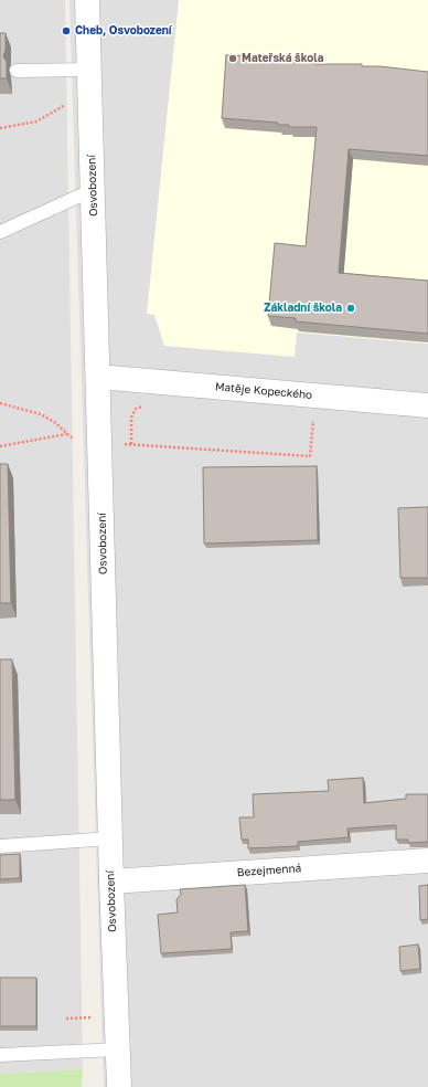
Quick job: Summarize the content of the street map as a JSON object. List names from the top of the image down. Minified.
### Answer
{"streets":{"street":["Osvobození","Matěje Kopeckého","Bezejmenná"]},"crossings":[["Osvobození","Matěje Kopeckého"],["Osvobození","Bezejmenná"]],"places":["Cheb, Osvobození","Mateřská škola","Základní škola"]}
